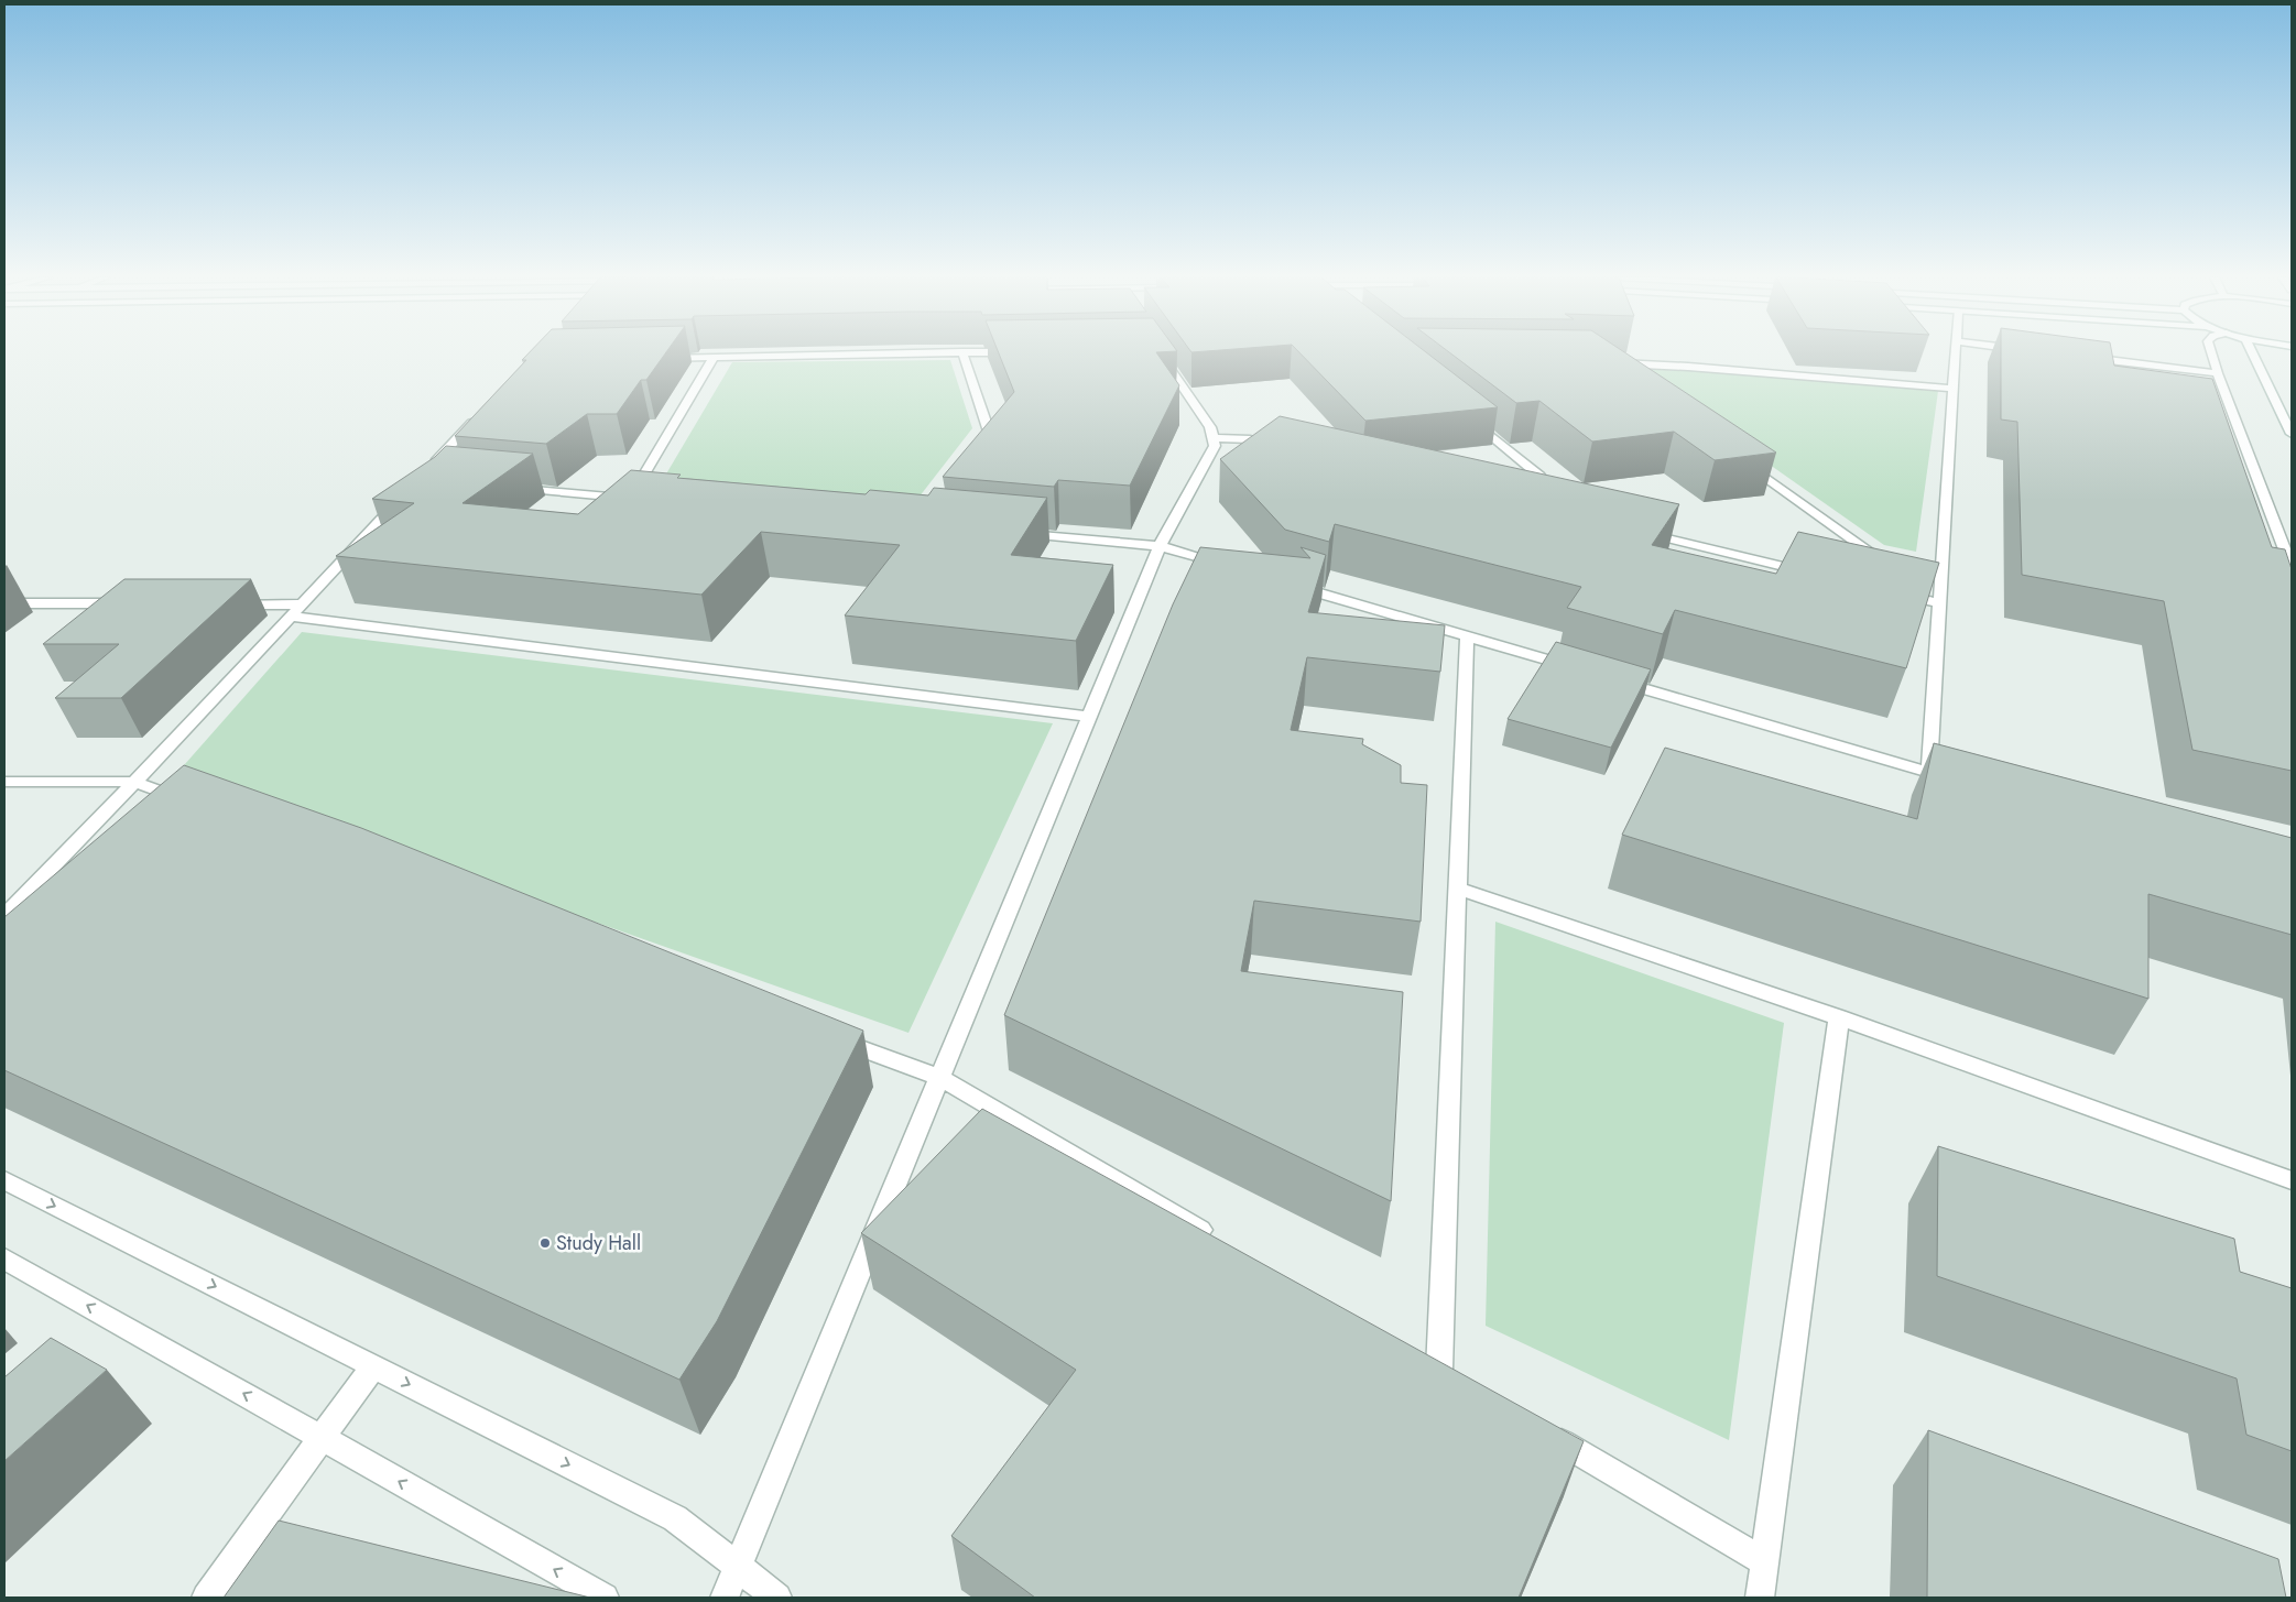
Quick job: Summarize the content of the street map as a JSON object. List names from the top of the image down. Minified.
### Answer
{"places":["Study Hall"]}
